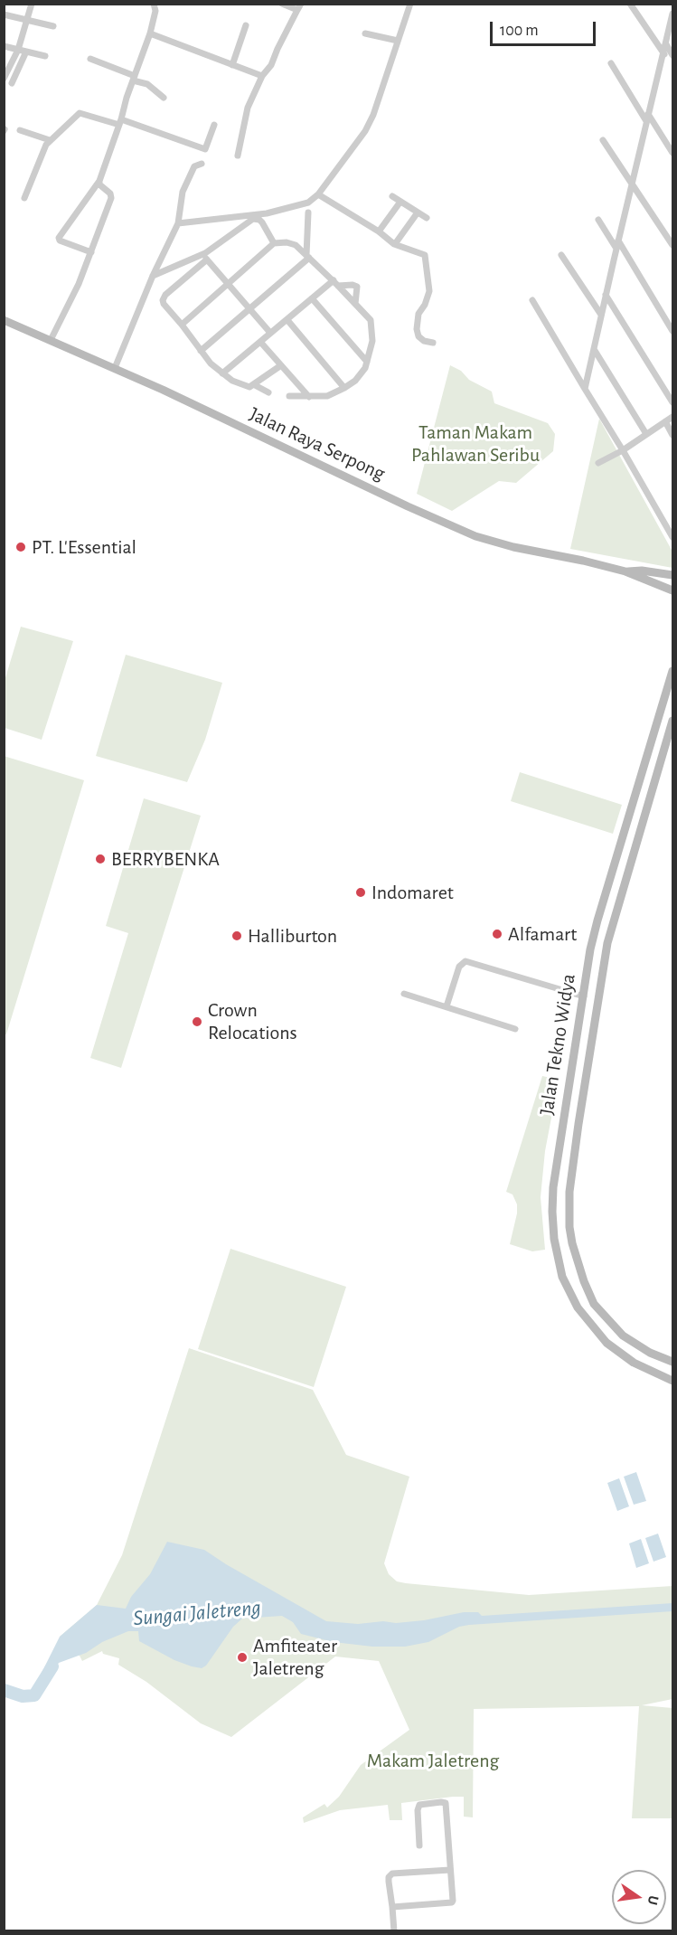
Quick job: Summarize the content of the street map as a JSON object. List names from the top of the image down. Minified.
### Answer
{"streets":{"main road":["Jalan Raya Serpong","Jalan Tekno Widya"]},"water":["Sungai Jaletreng"],"parks":["Taman Makam Pahlawan Seribu","Makam Jaletreng"],"places":["PT. L'Essential","BERRYBENKA","Indomaret","Alfamart","Halliburton","Crown Relocations","Amfiteater Jaletreng"],"scale_bar":"100 m","north":"right"}
